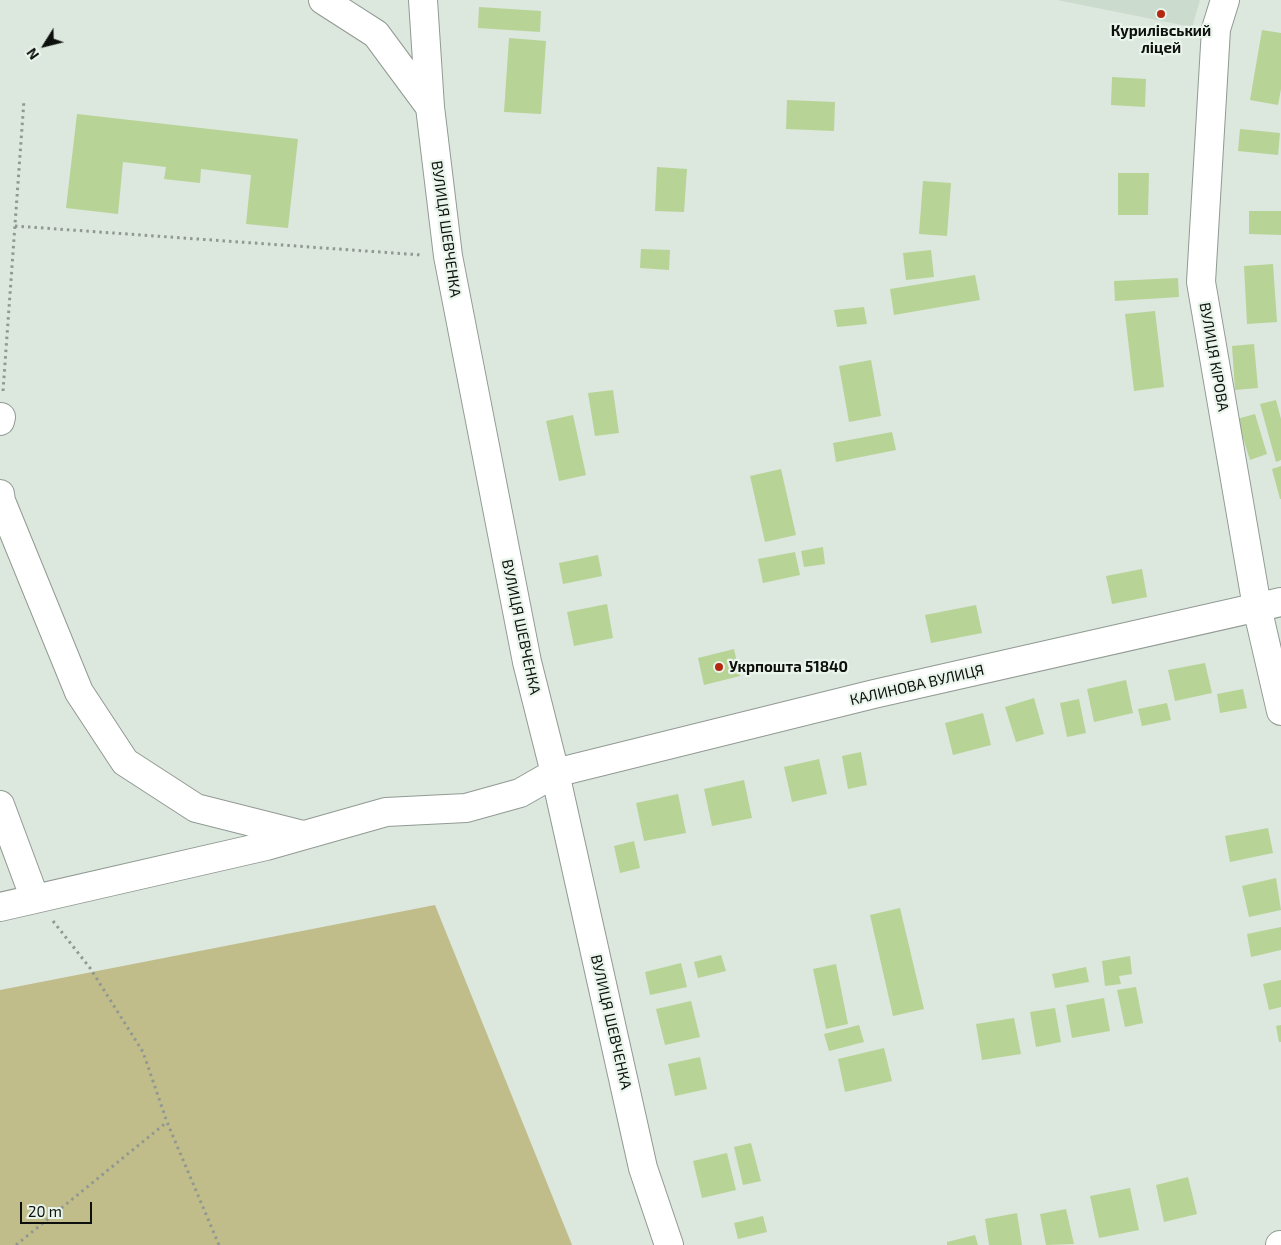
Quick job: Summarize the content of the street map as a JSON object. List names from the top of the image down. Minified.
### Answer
{"streets":{"street":["ВУЛИЦЯ ШЕВЧЕНКА","ВУЛИЦЯ КІРОВА","КАЛИНОВА ВУЛИЦЯ"]},"crossings":[["ВУЛИЦЯ ШЕВЧЕНКА","КАЛИНОВА ВУЛИЦЯ"],["ВУЛИЦЯ КІРОВА","КАЛИНОВА ВУЛИЦЯ"]],"places":["Курилівський ліцей","Укрпошта 51840"],"scale_bar":"20 m","north":"bottom left"}
